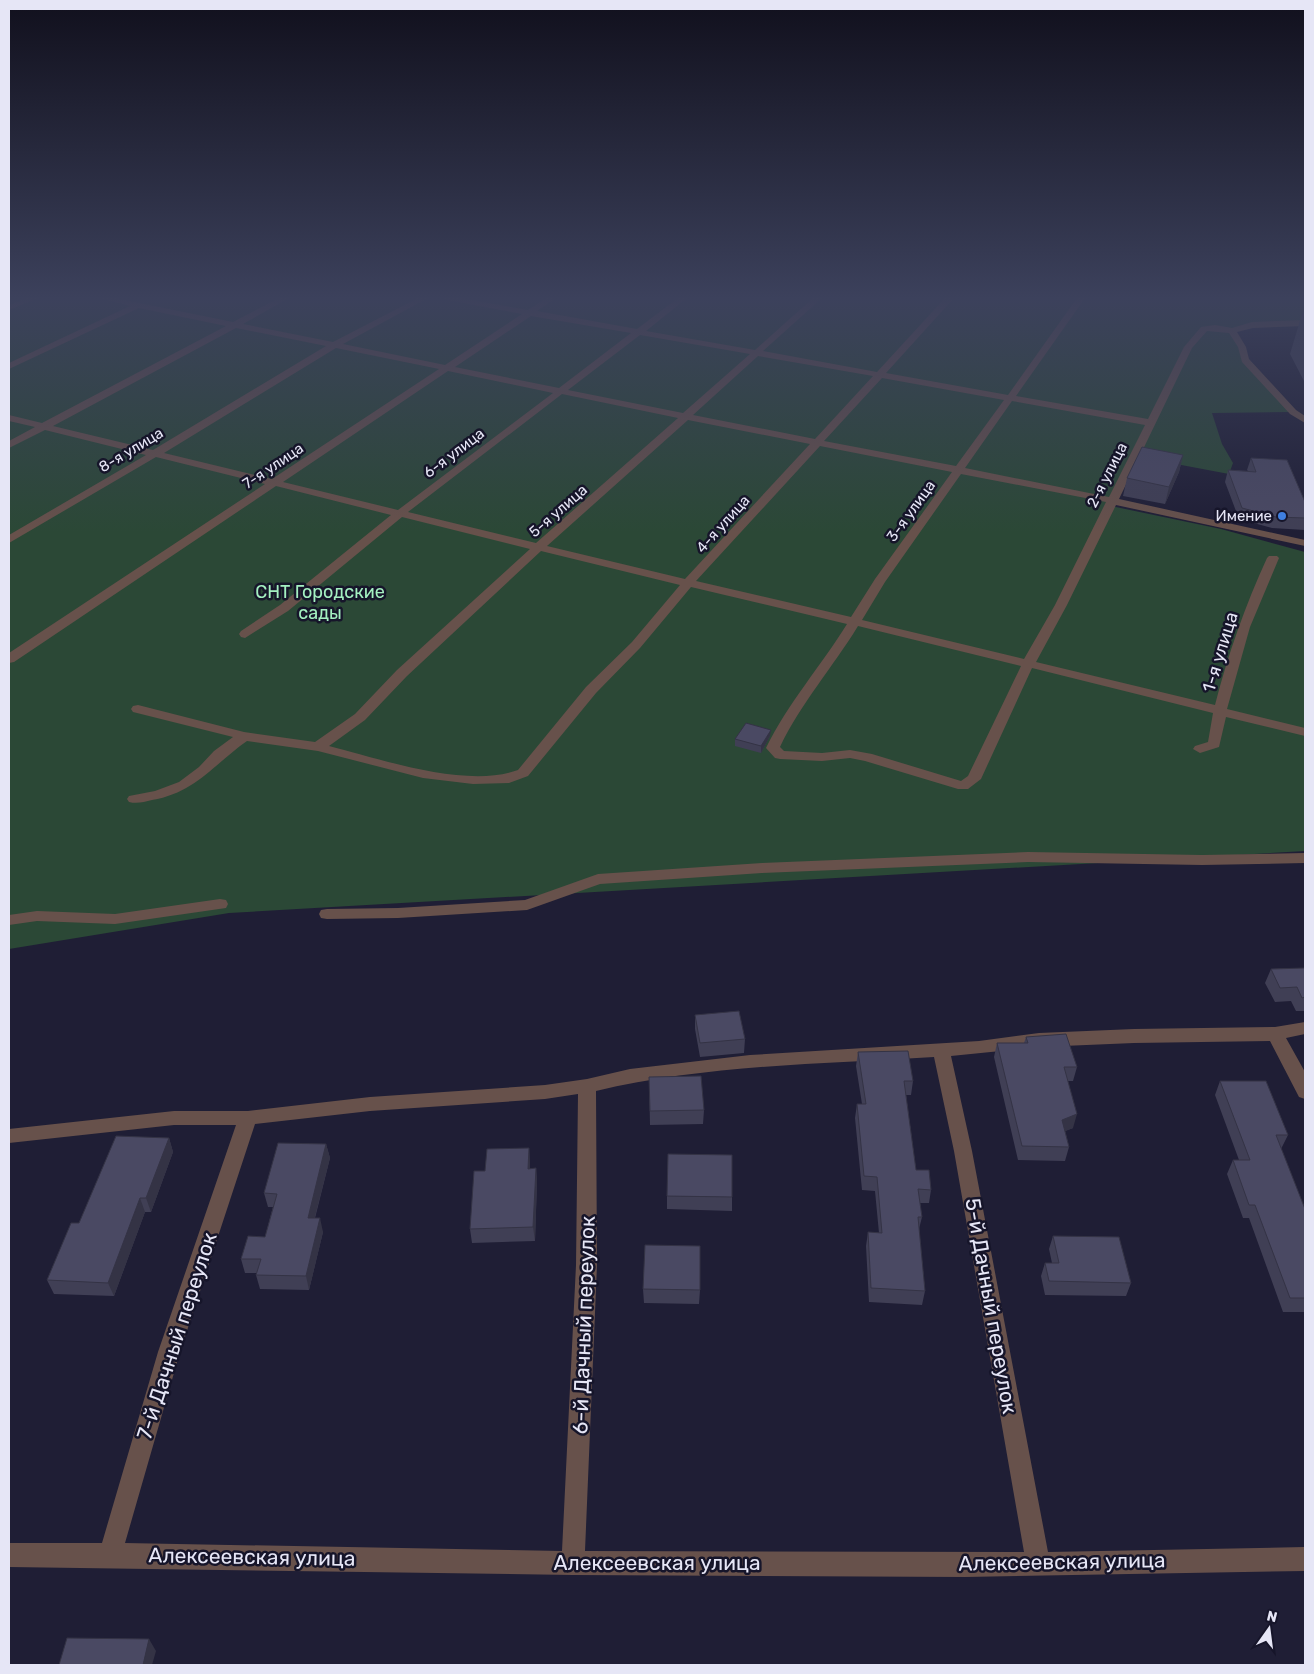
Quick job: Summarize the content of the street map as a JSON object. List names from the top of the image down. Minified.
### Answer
{"streets":{"street":["8-я улица","6-я улица","7-я улица","2-я улица","5-я улица","3-я улица","4-я улица","1-я улица","5-й Дачный переулок","6-й Дачный переулок","7-й Дачный переулок","Алексеевская улица"]},"crossings":[["2-я улица","3-я улица"],["5-я улица","4-я улица"],["5-й Дачный переулок","Алексеевская улица"],["6-й Дачный переулок","Алексеевская улица"],["7-й Дачный переулок","Алексеевская улица"]],"parks":["СНТ Городские сады"],"places":["Имение"],"north":"top"}
